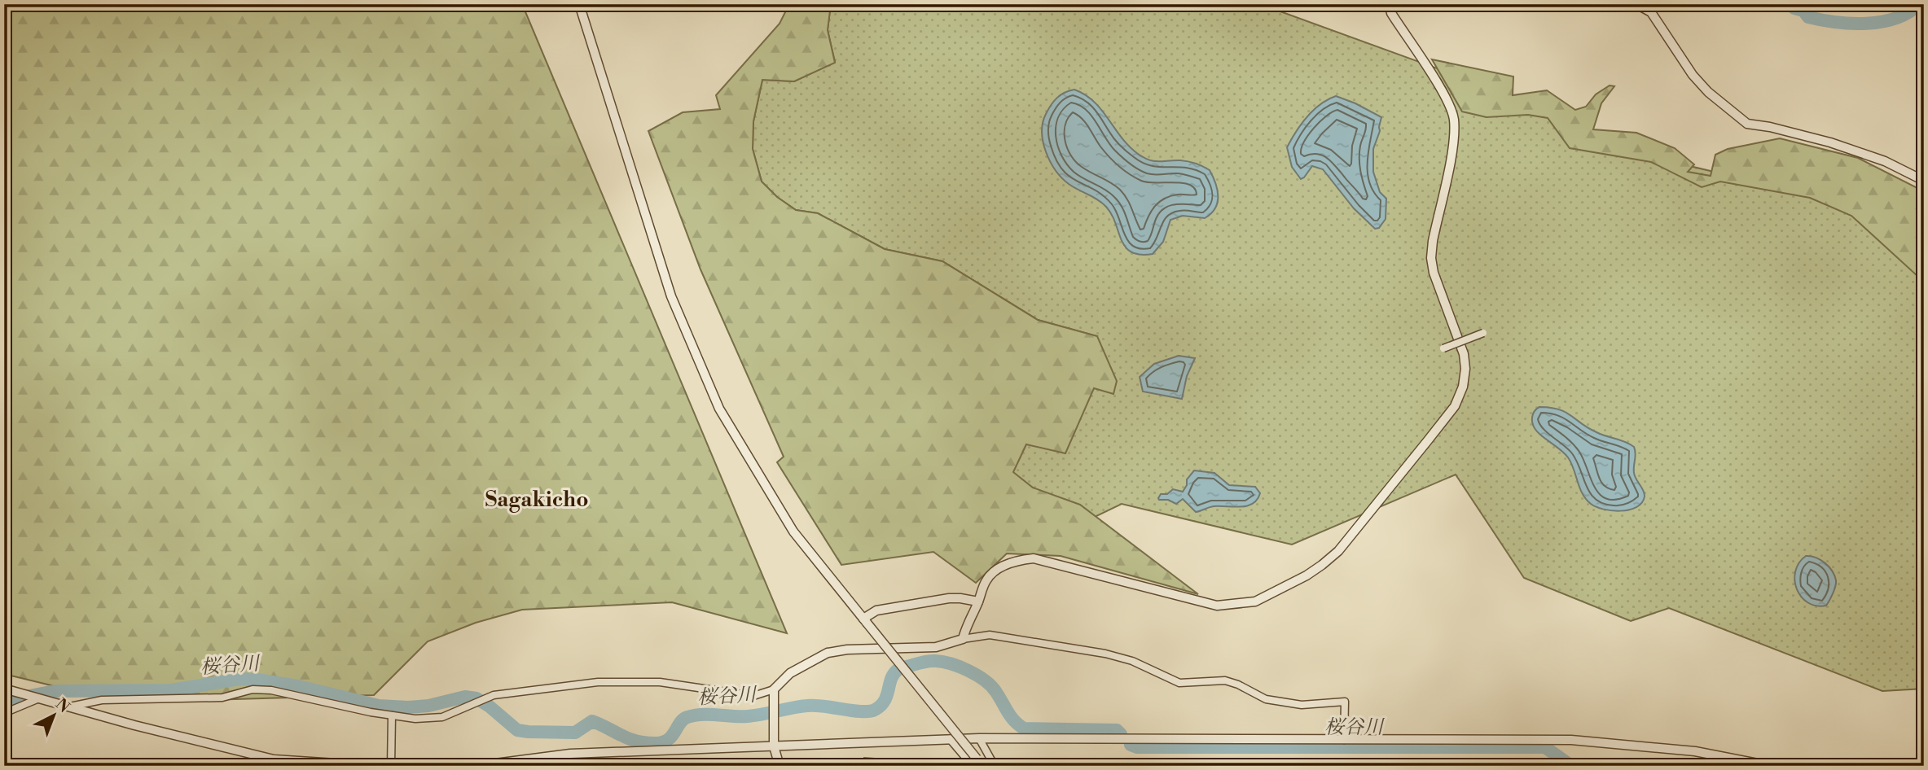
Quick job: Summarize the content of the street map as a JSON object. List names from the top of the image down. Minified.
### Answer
{"districts":["Sagakicho"],"water":["桜谷川"],"north":"top right"}
